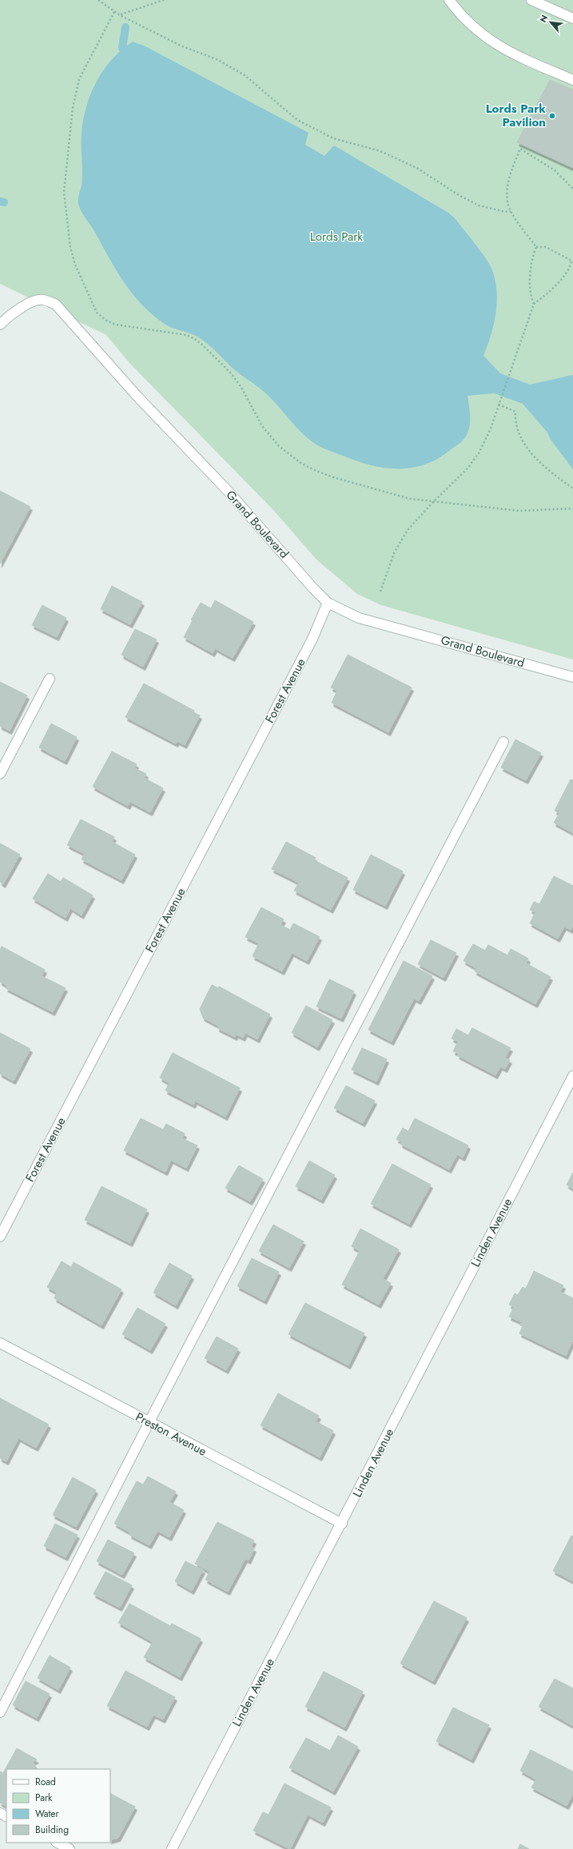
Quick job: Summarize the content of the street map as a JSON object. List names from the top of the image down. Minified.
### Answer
{"streets":{"street":["Grand Boulevard","Forest Avenue","Linden Avenue","Preston Avenue"]},"crossings":[["Grand Boulevard","Forest Avenue"],["Linden Avenue","Preston Avenue"]],"parks":["Lords Park"],"places":["Lords Park Pavilion"],"legend":["Road","Park","Water","Building"],"north":"top left"}
